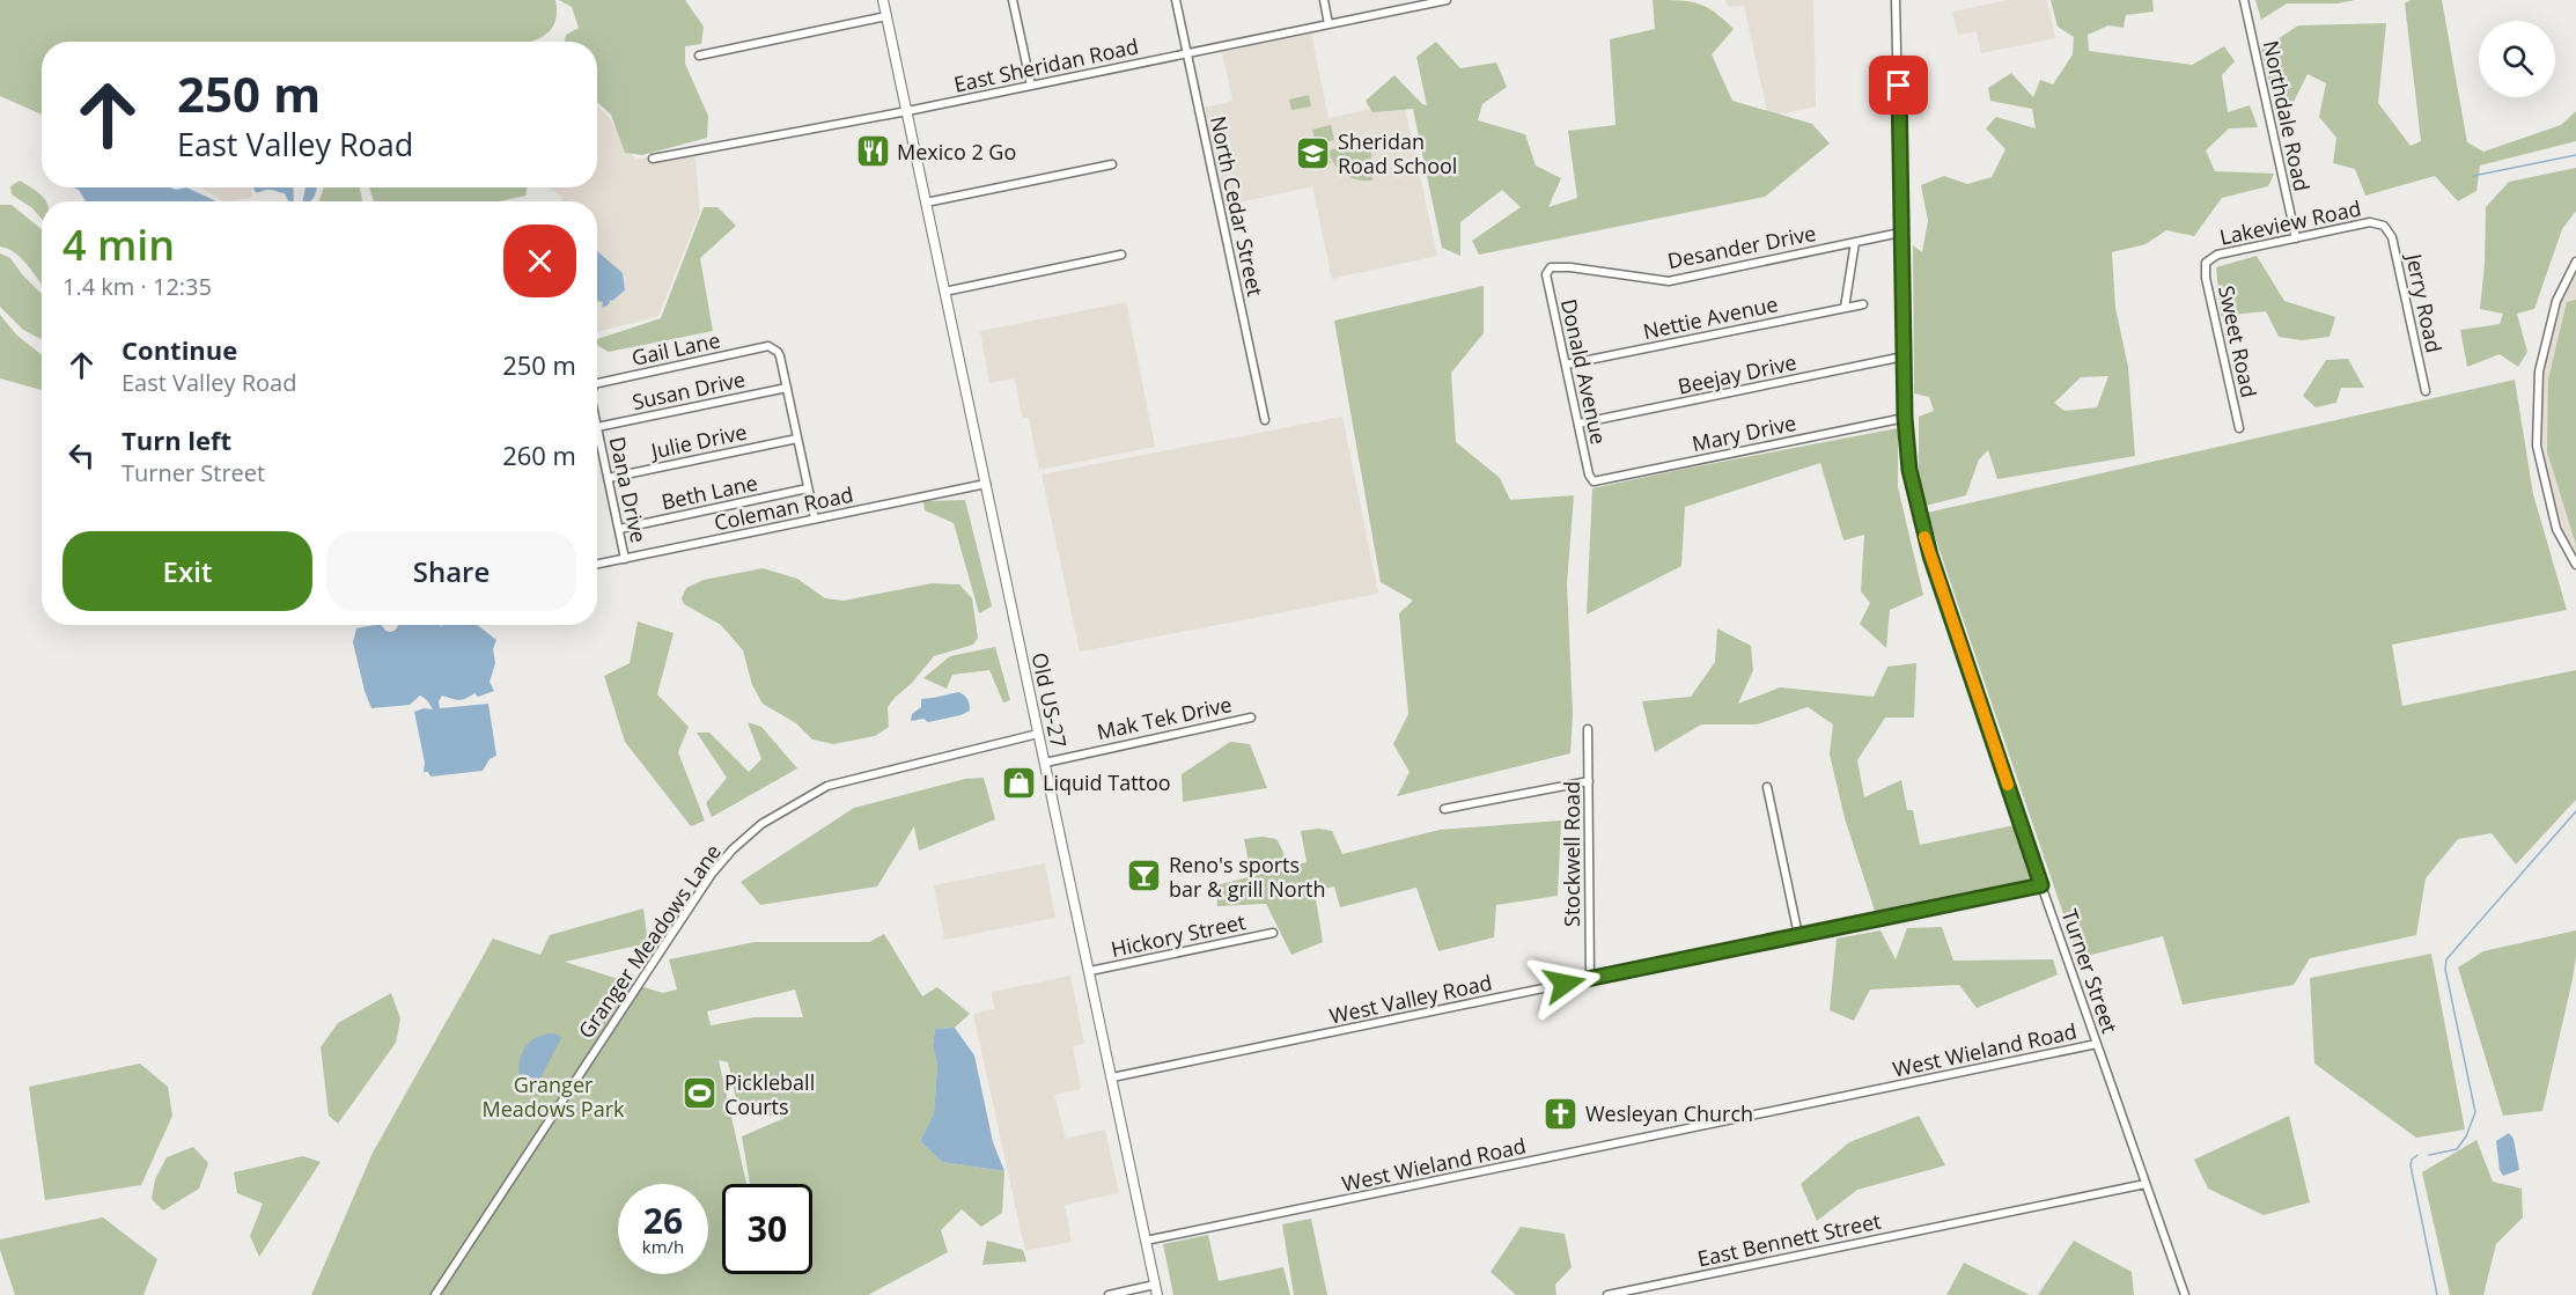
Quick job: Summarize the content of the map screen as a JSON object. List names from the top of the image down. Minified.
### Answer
{"streets":{"main road":["Old US-27"],"street":["East Sheridan Road","Northdale Road","North Cedar Street","Lakeview Road","Desander Drive","Jerry Road","Nettie Avenue","Sweet Road","Gail Lane","Donald Avenue","Beejay Drive","Susan Drive","Mary Drive","Julie Drive","Dana Drive","Beth Lane","Coleman Road","Mak Tek Drive","Stockwell Road","Hickory Street","Granger Meadows Lane","Turner Street","West Valley Road","West Wieland Road","East Bennett Street"]},"crossings":[["East Sheridan Road","North Cedar Street"],["East Sheridan Road","Old US-27"],["Northdale Road","Lakeview Road"],["Lakeview Road","Jerry Road"],["Lakeview Road","Sweet Road"],["Desander Drive","Donald Avenue"],["Desander Drive","Turner Street"],["Nettie Avenue","Donald Avenue"],["Gail Lane","Susan Drive"],["Donald Avenue","Beejay Drive"],["Donald Avenue","Mary Drive"],["Beejay Drive","Turner Street"],["Susan Drive","Dana Drive"],["Mary Drive","Turner Street"],["Julie Drive","Dana Drive"],["Dana Drive","Beth Lane"],["Dana Drive","Coleman Road"],["Coleman Road","Old US-27"],["Old US-27","Mak Tek Drive"],["Old US-27","Hickory Street"],["Old US-27","Granger Meadows Lane"],["Old US-27","West Valley Road"],["Old US-27","West Wieland Road"],["Stockwell Road","West Valley Road"],["Turner Street","West Valley Road"],["Turner Street","West Wieland Road"],["Turner Street","East Bennett Street"]],"parks":["Granger Meadows Park"],"places":{"restaurant":["Mexico 2 Go"],"school or university":["Sheridan Road School"],"shop":["Liquid Tattoo"],"bar":["Reno's sports bar & grill North"],"sports":["Pickleball Courts"],"church":["Wesleyan Church"]},"page":{"turn":["250 m","East Valley Road"],"heading":["4 min","1.4 km · 12:35"],"list":[{"name":"Continue","note":"East Valley Road","value":"250 m"},{"name":"Turn left","note":"Turner Street","value":"260 m"}],"buttons":["Exit","Share"],"speed":"26 km/h","limit":"30"}}
